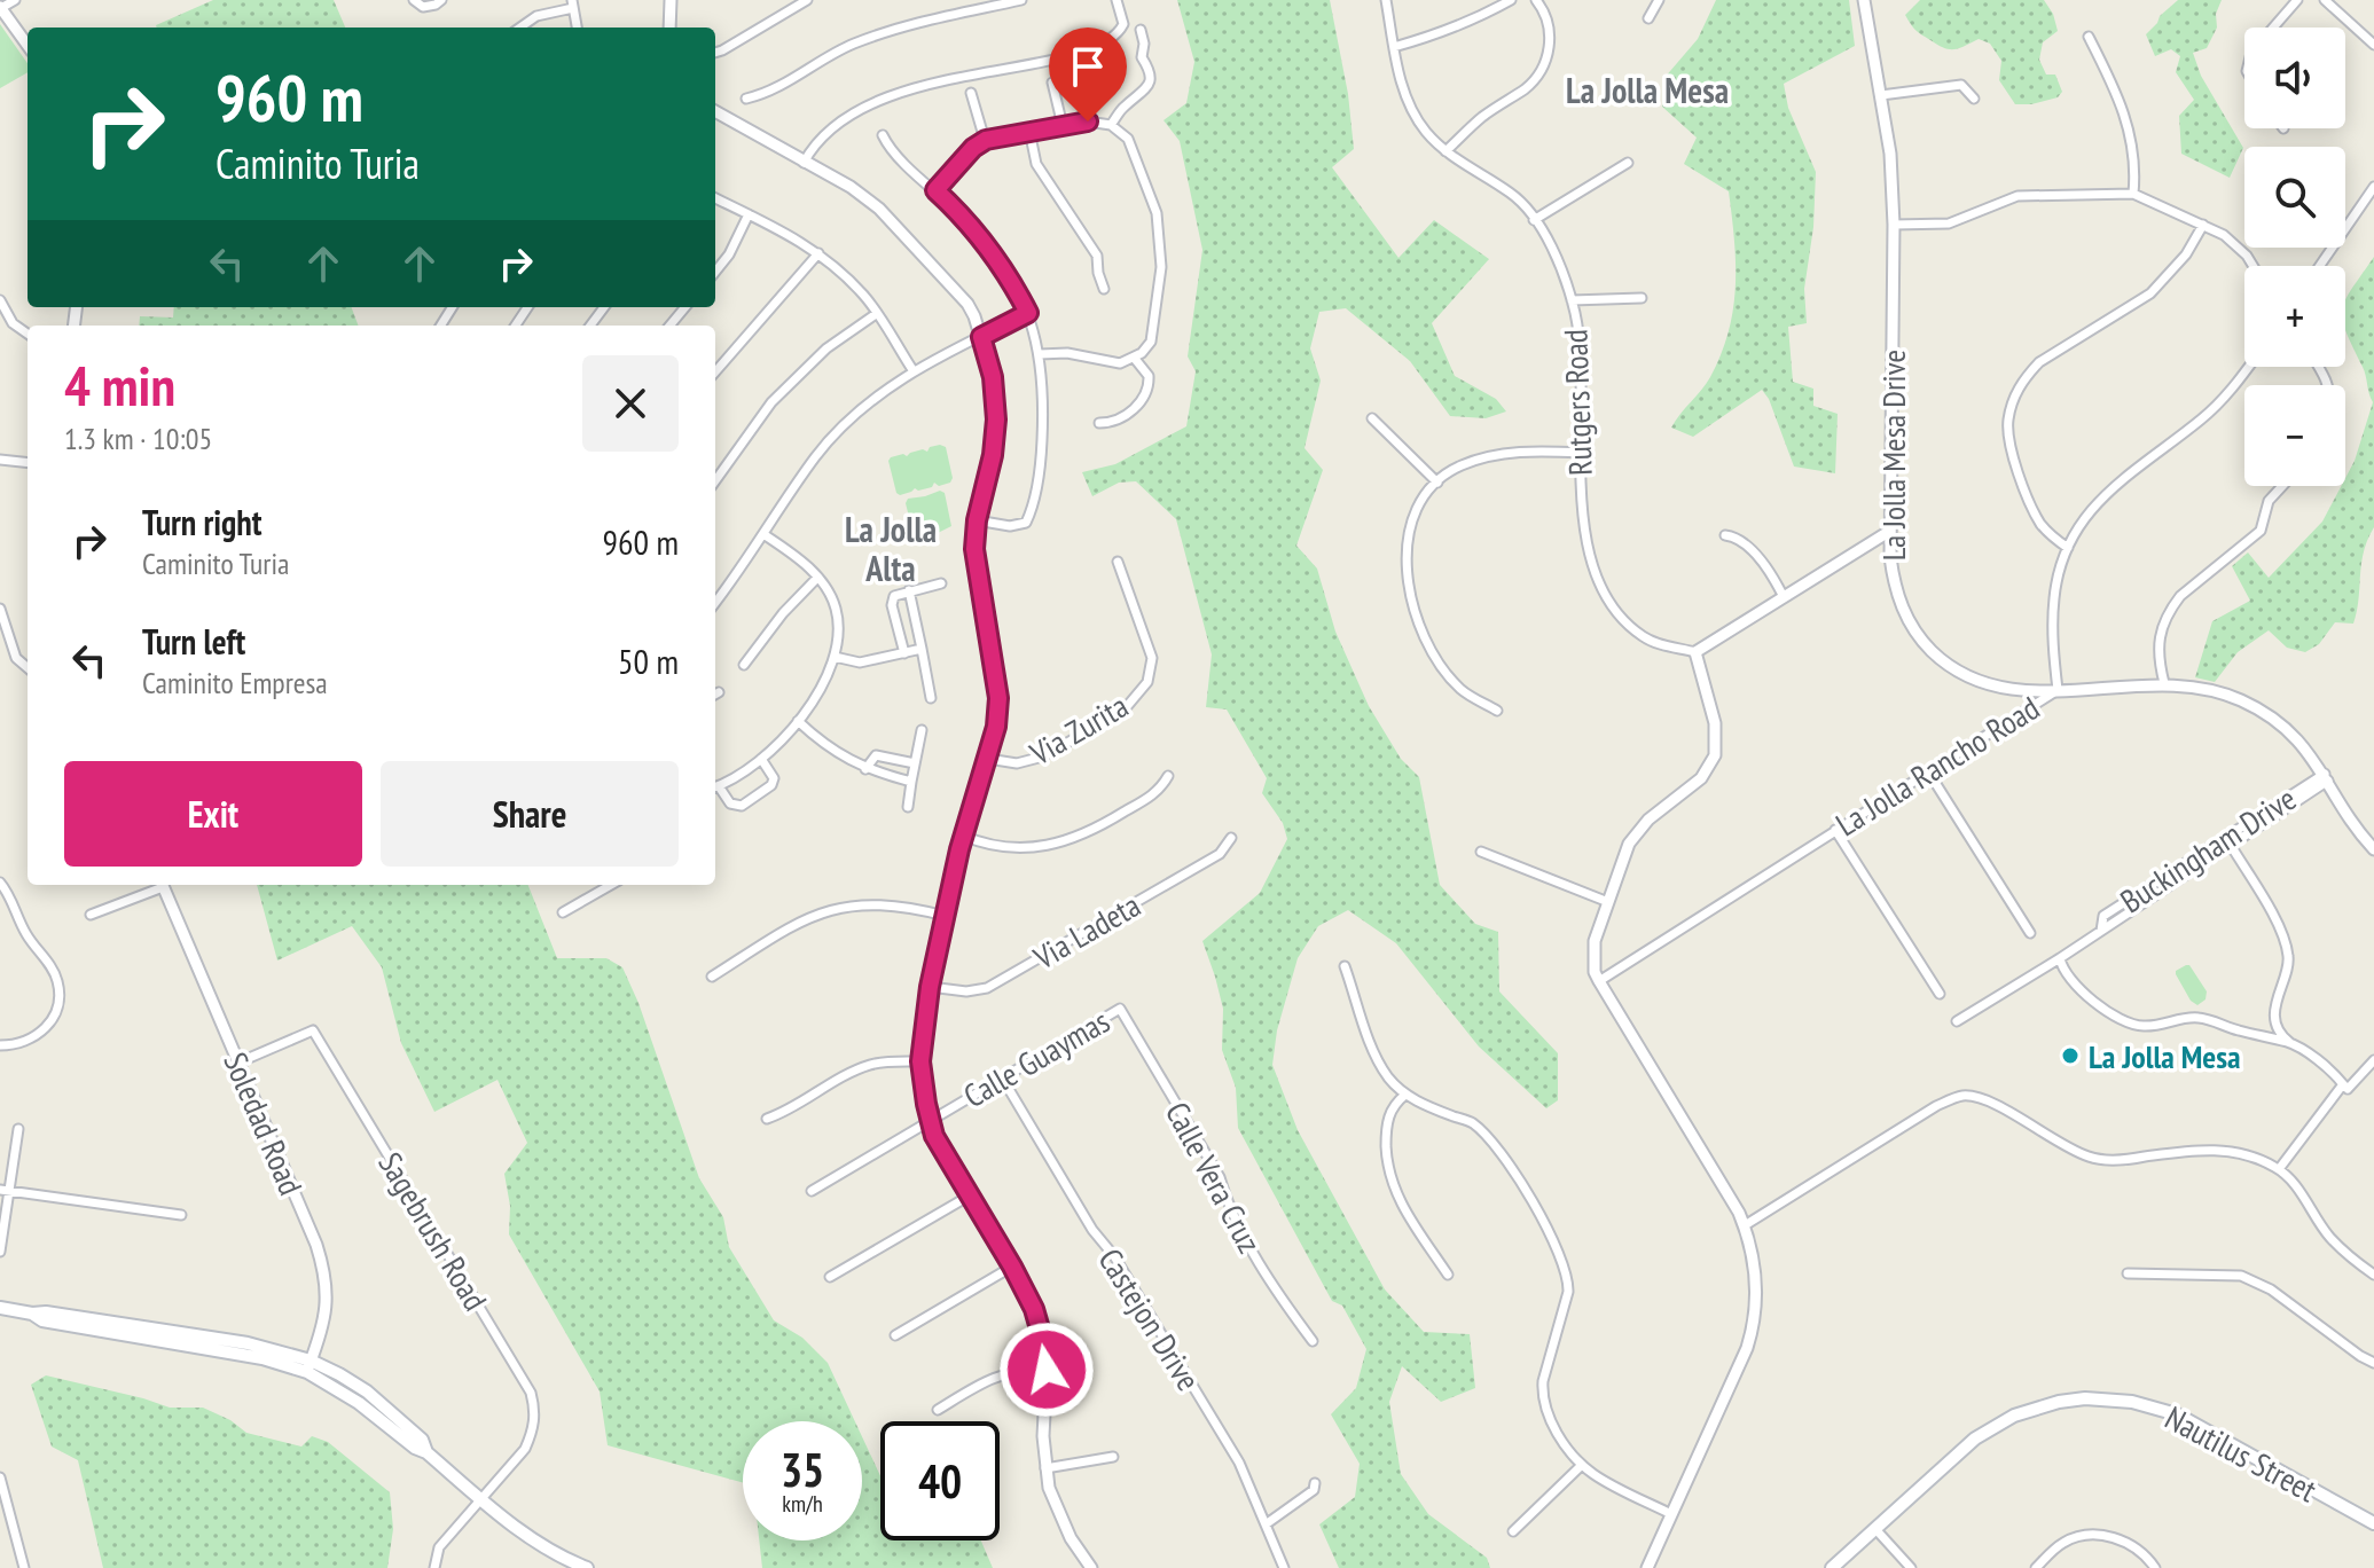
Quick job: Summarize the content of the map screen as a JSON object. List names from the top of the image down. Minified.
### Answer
{"streets":{"main road":["Nautilus Street"],"street":["Rutgers Road","La Jolla Mesa Drive","Via Zurita","La Jolla Rancho Road","Buckingham Drive","Via Ladeta","Calle Guaymas","Soledad Road","Calle Vera Cruz","Sagebrush Road","Castejon Drive"]},"crossings":[["La Jolla Mesa Drive","La Jolla Rancho Road"],["La Jolla Mesa Drive","Buckingham Drive"],["Calle Guaymas","Calle Vera Cruz"],["Calle Guaymas","Castejon Drive"],["Soledad Road","Sagebrush Road"]],"districts":["La Jolla Mesa","La Jolla Alta"],"places":["La Jolla Mesa"],"page":{"map_buttons":["+","−"],"turn":["960 m","Caminito Turia"],"heading":["4 min","1.3 km · 10:05"],"list":[{"name":"Turn right","note":"Caminito Turia","value":"960 m"},{"name":"Turn left","note":"Caminito Empresa","value":"50 m"}],"buttons":["Exit","Share"],"speed":"35 km/h","limit":"40"}}
